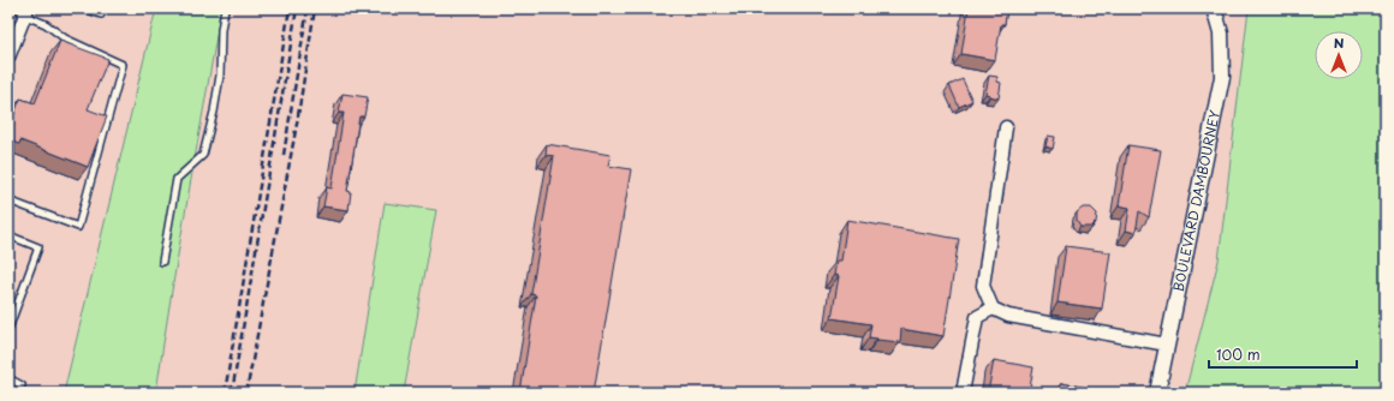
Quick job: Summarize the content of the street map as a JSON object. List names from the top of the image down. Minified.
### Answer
{"streets":{"street":["BOULEVARD DAMBOURNEY"]},"scale_bar":"100 m","north":"top"}
